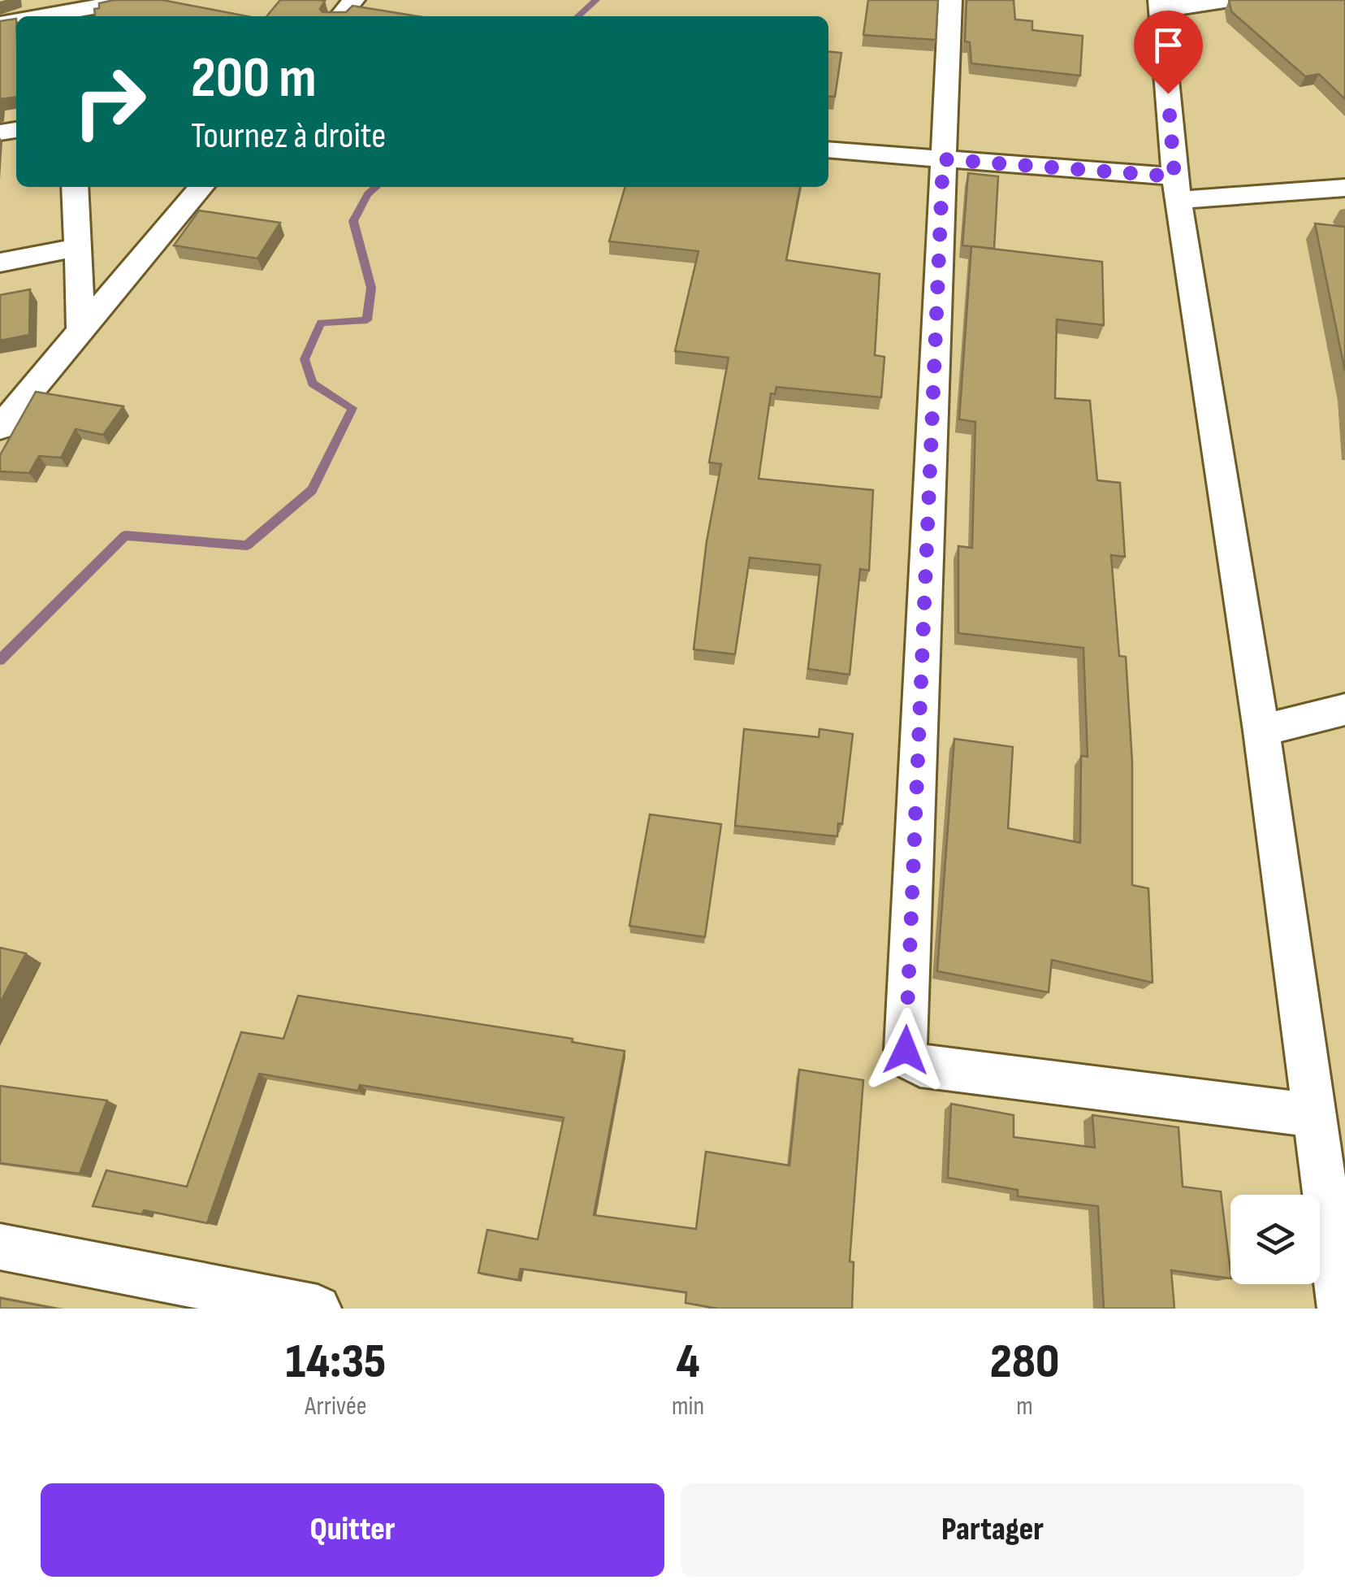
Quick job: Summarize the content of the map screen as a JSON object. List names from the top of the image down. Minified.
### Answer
{"page":{"turn":["200 m","Tournez à droite"],"eta":["14:35","Arrivée","4","min","280","m"],"buttons":["Quitter","Partager"]}}
